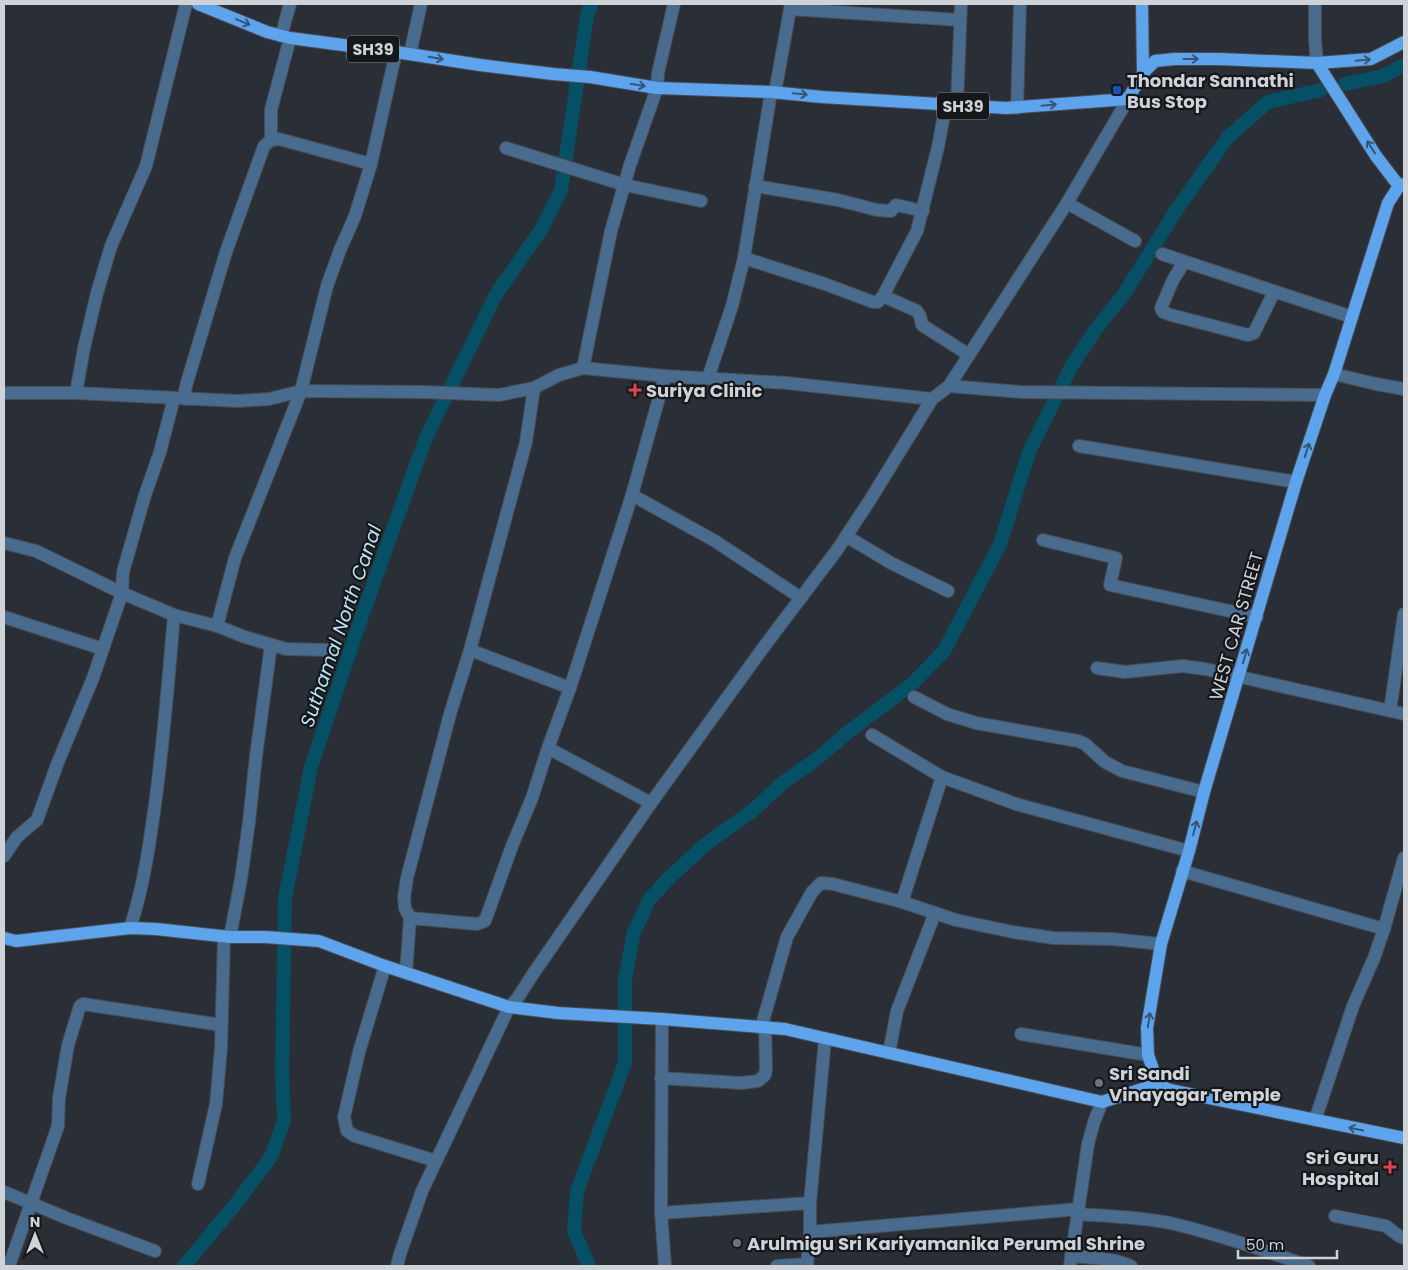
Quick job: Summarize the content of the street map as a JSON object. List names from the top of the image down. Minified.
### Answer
{"streets":{"main road":["SH39","WEST CAR STREET"]},"water":["Suthamal North Canal"],"places":{"transit":["Thondar Sannathi Bus Stop"],"health":["Suriya Clinic","Sri Guru Hospital"],"other":["Sri Sandi Vinayagar Temple","Arulmigu Sri Kariyamanika Perumal Shrine"]},"scale_bar":"50 m","north":"top"}
